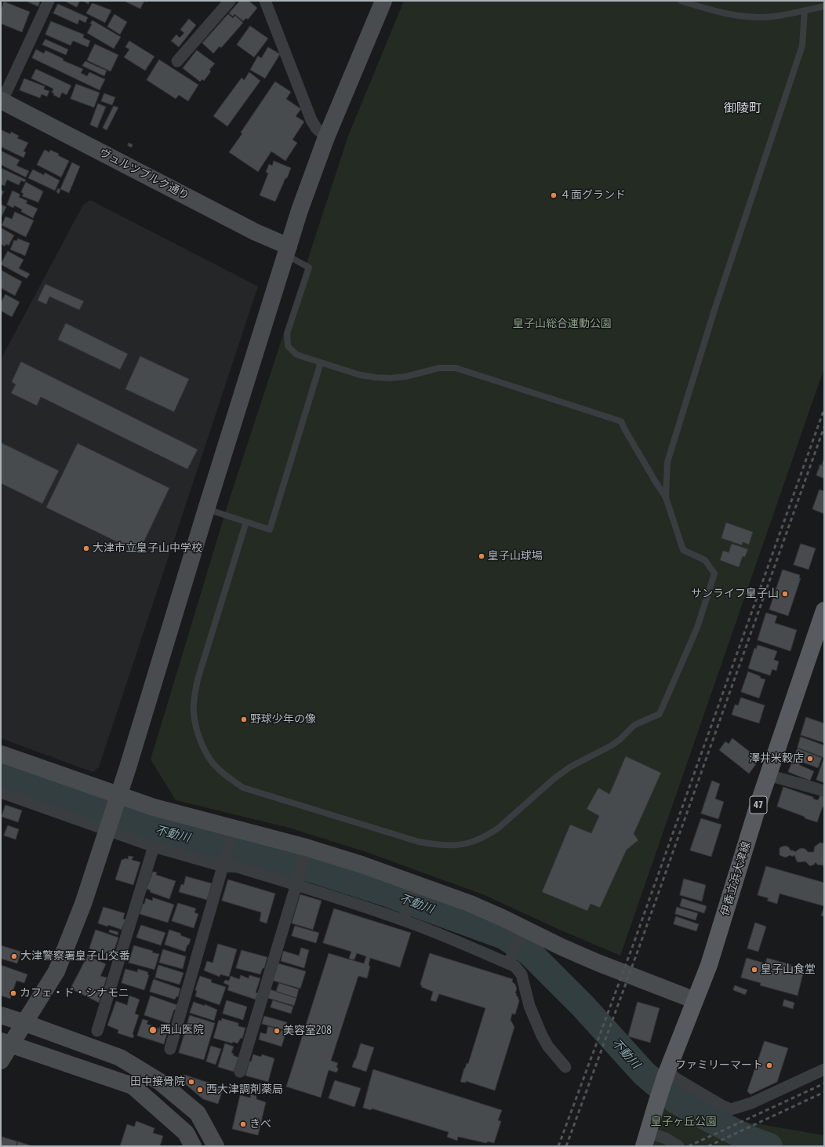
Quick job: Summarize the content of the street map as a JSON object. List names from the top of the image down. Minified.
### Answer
{"streets":{"main road":["47","伊香立浜大津線"],"street":["ヴュルツブルク通り"]},"districts":["御陵町"],"water":["不動川"],"parks":["皇子山総合運動公園","皇子ヶ丘公園"],"places":["４面グランド","大津市立皇子山中学校","皇子山球場","サンライフ皇子山","野球少年の像","澤井米穀店","大津警察署皇子山交番","皇子山食堂","カフェ・ド・シナモニ","西山医院","美容室208","ファミリーマート","田中接骨院","西大津調剤薬局","きべ"]}
